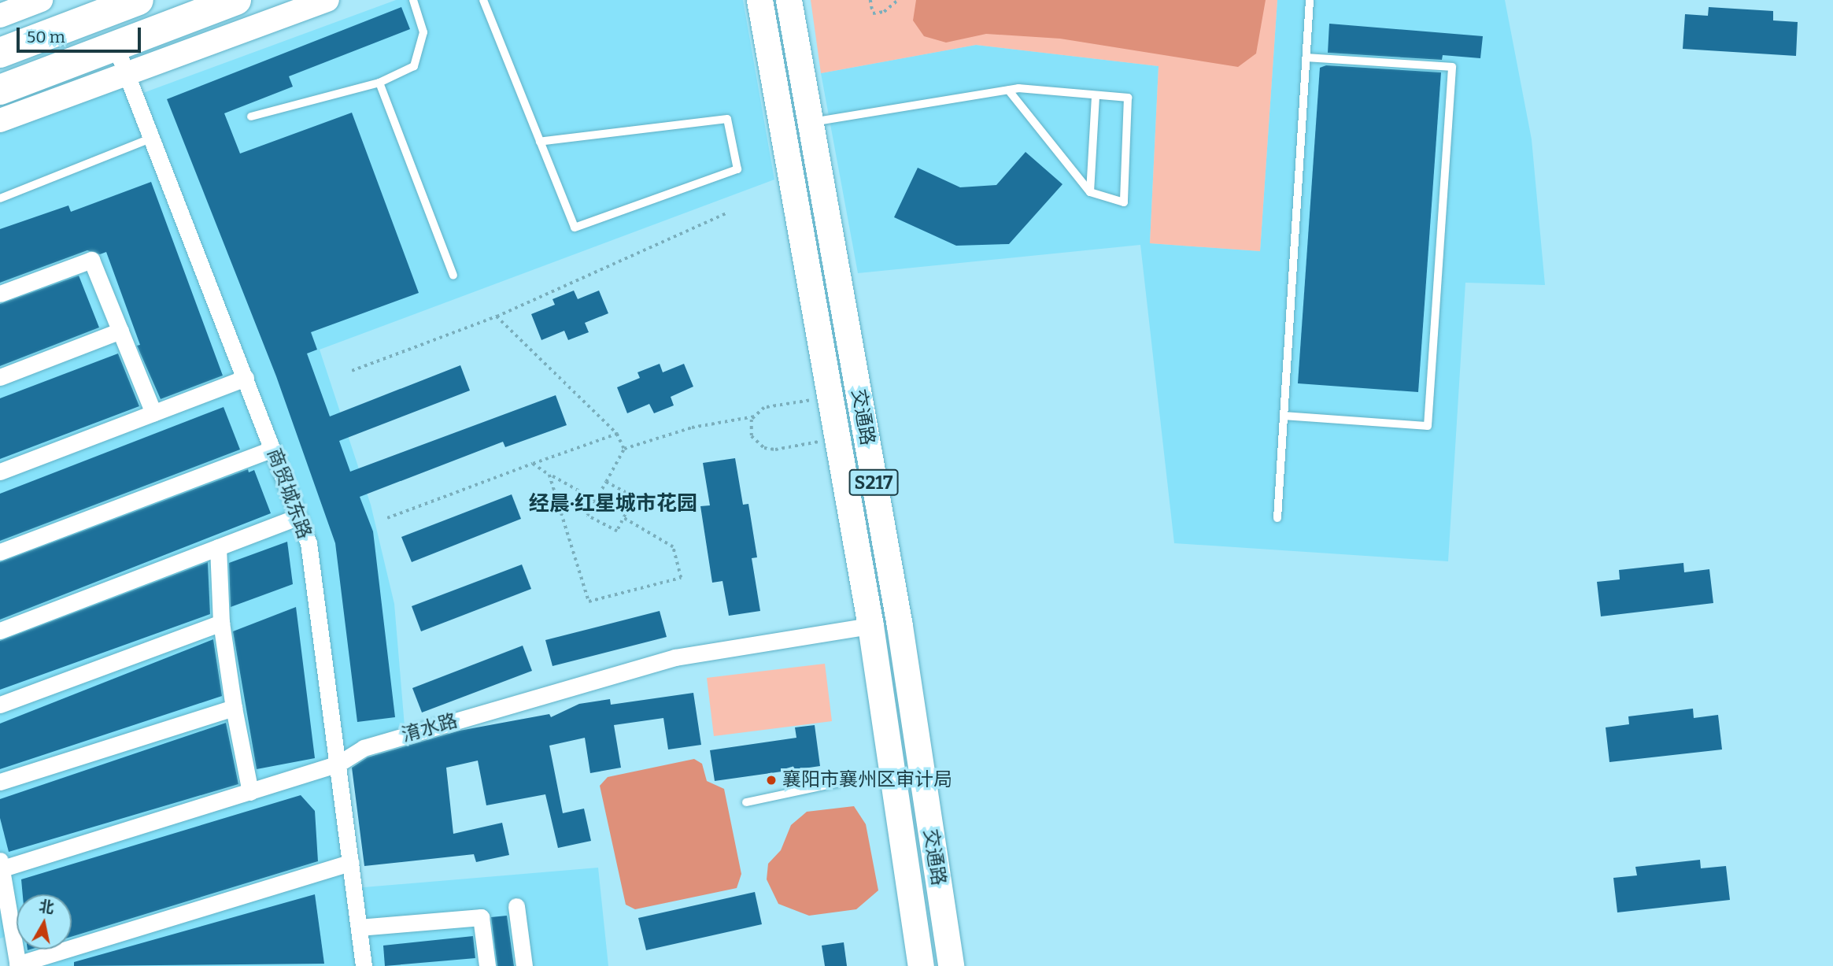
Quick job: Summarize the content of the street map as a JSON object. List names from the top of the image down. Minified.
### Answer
{"streets":{"main road":["交通路","S217"],"street":["商贸城东路","淯水路"]},"crossings":[["交通路","淯水路"],["商贸城东路","淯水路"]],"districts":["经晨·红星城市花园"],"places":["襄阳市襄州区审计局"],"scale_bar":"50 m","north":"top"}
